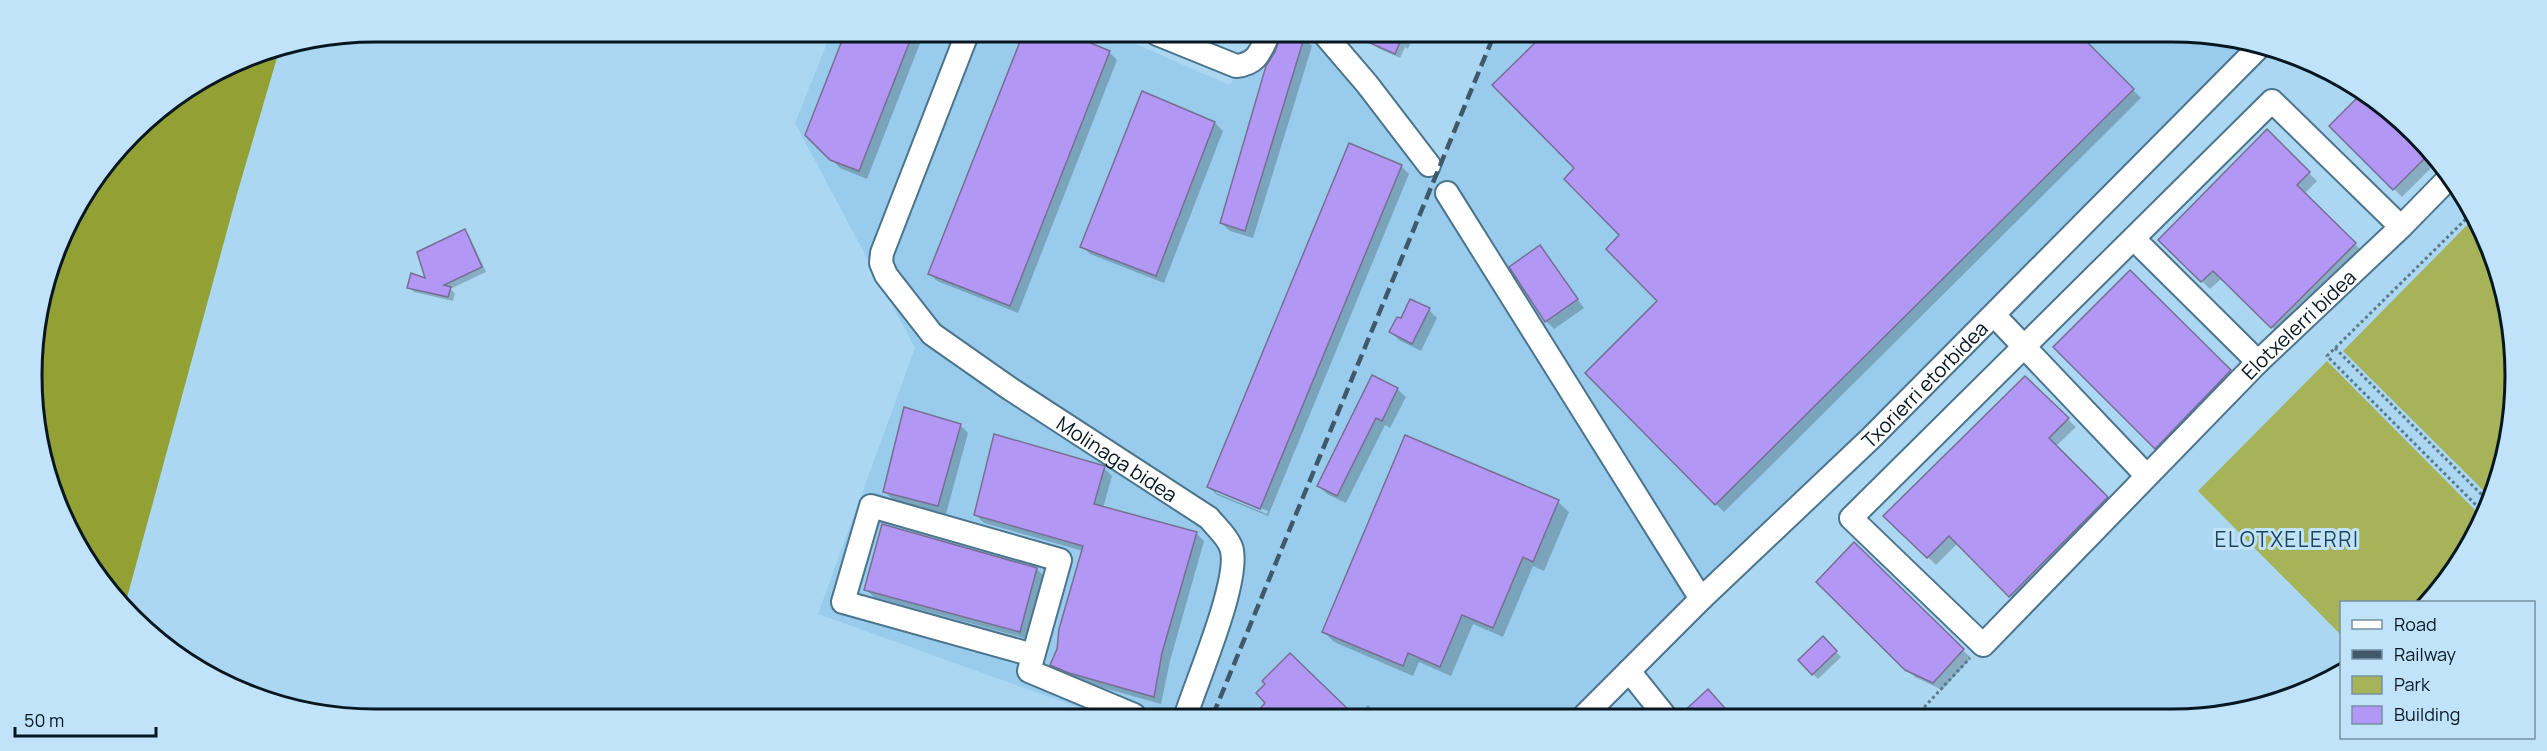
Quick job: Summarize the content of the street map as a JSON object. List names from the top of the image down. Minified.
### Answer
{"streets":{"street":["Elotxelerri bidea","Txorierri etorbidea","Molinaga bidea"]},"districts":["ELOTXELERRI"],"legend":["Road","Railway","Park","Building"],"scale_bar":"50 m"}
